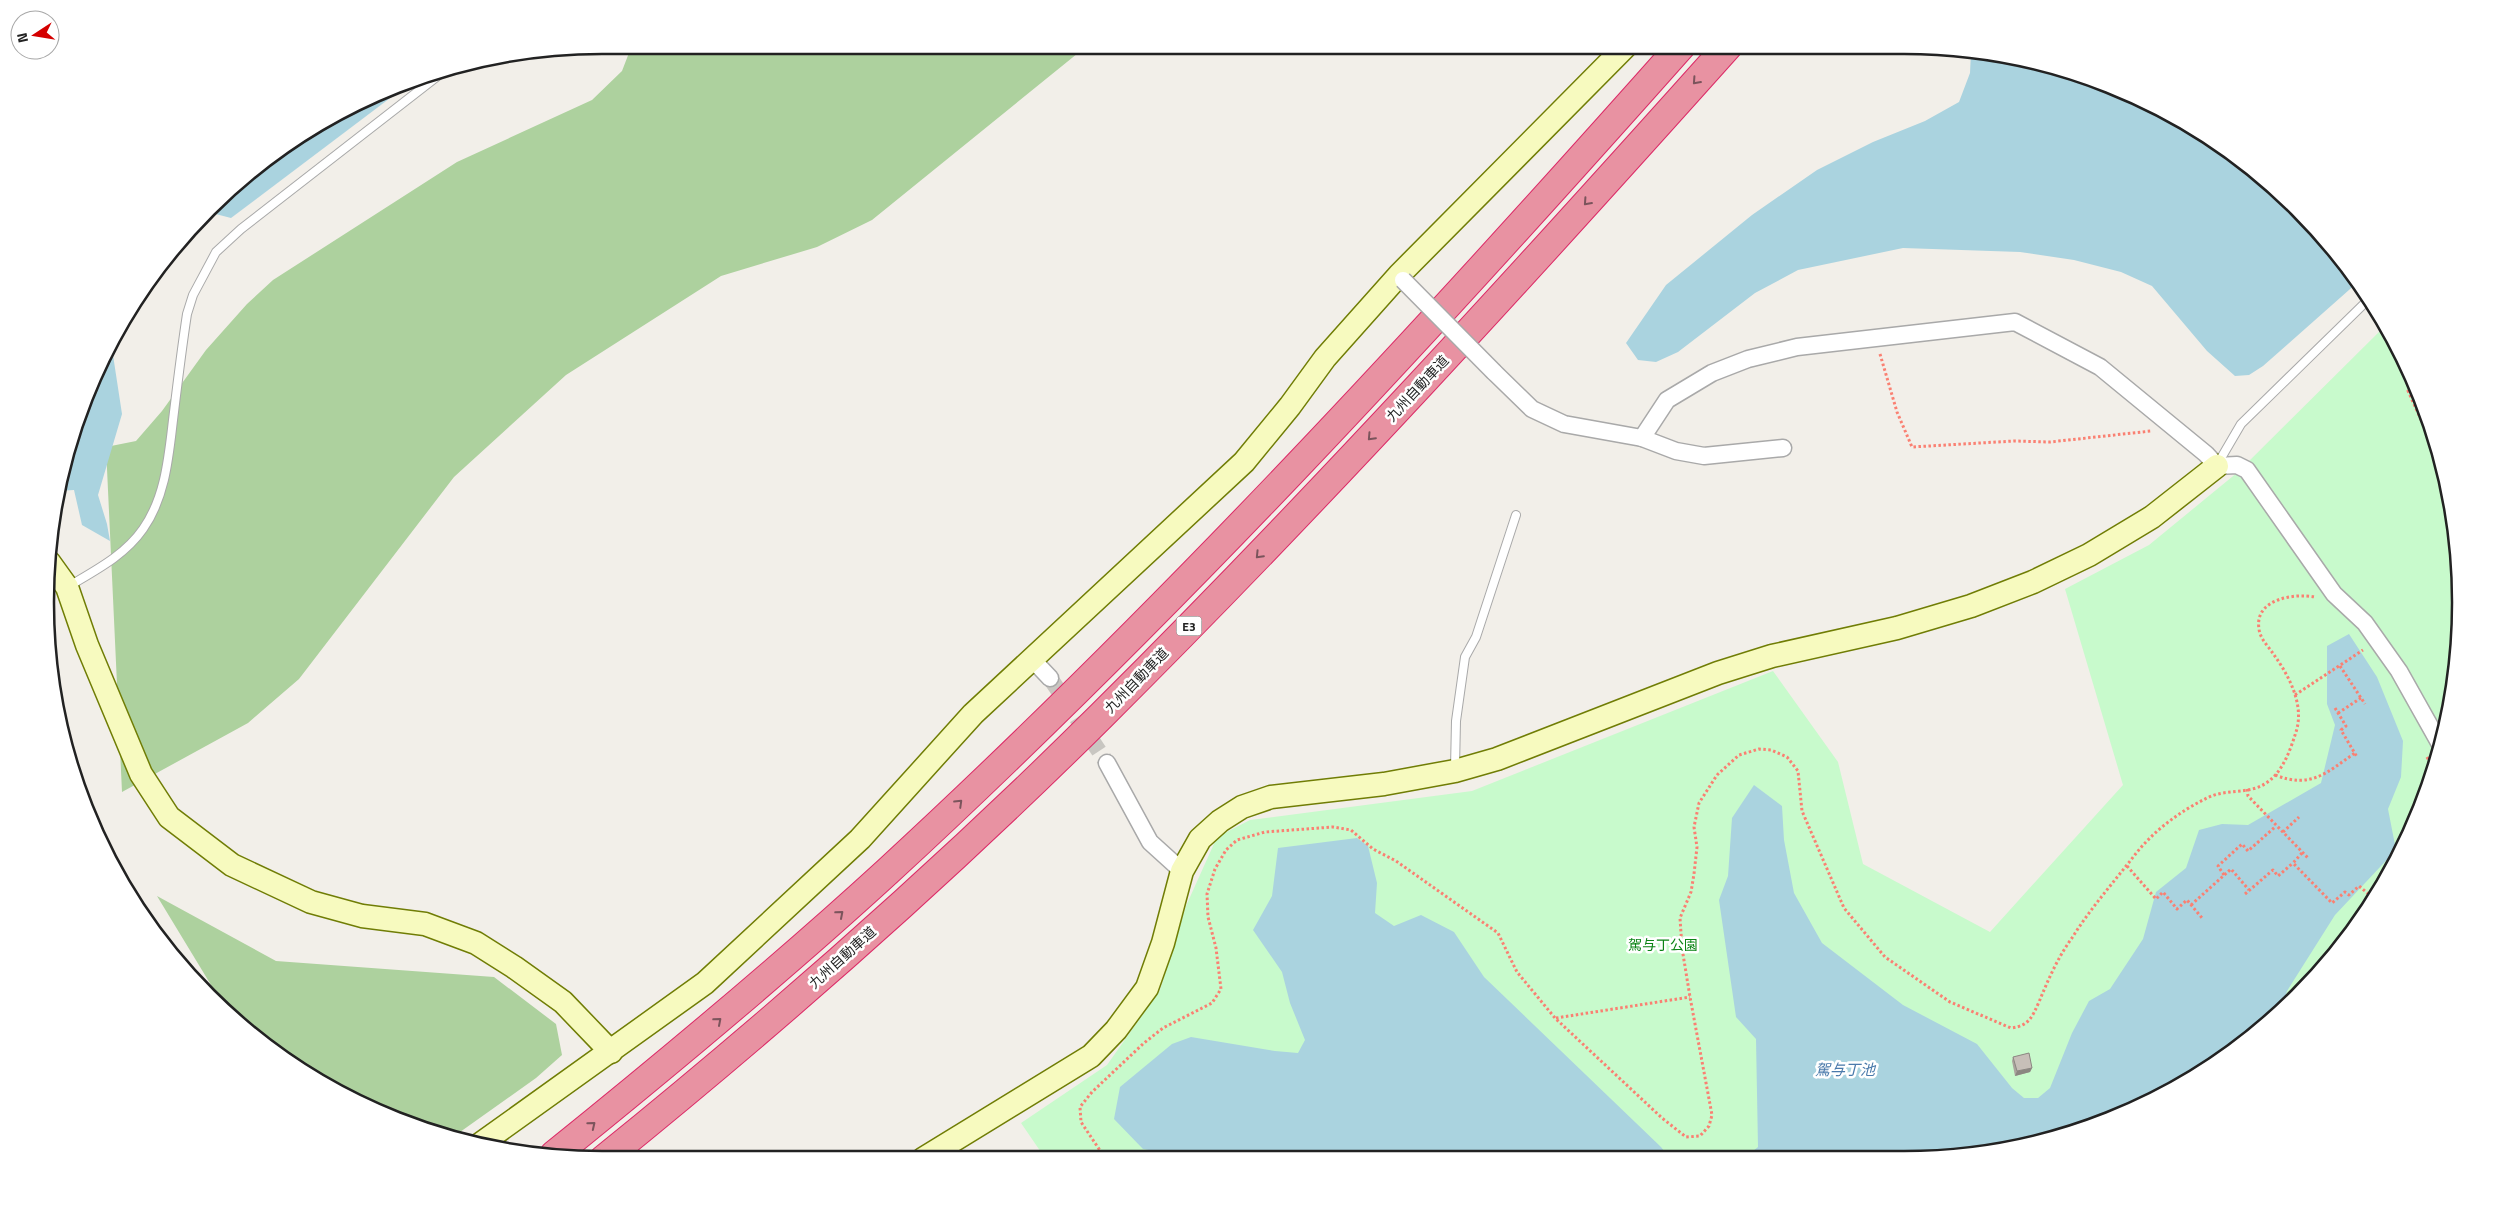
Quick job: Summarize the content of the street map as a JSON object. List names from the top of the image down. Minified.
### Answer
{"streets":{"highway":["九州自動車道","E3"]},"water":["駕与丁池"],"parks":["駕与丁公園"],"north":"left"}
